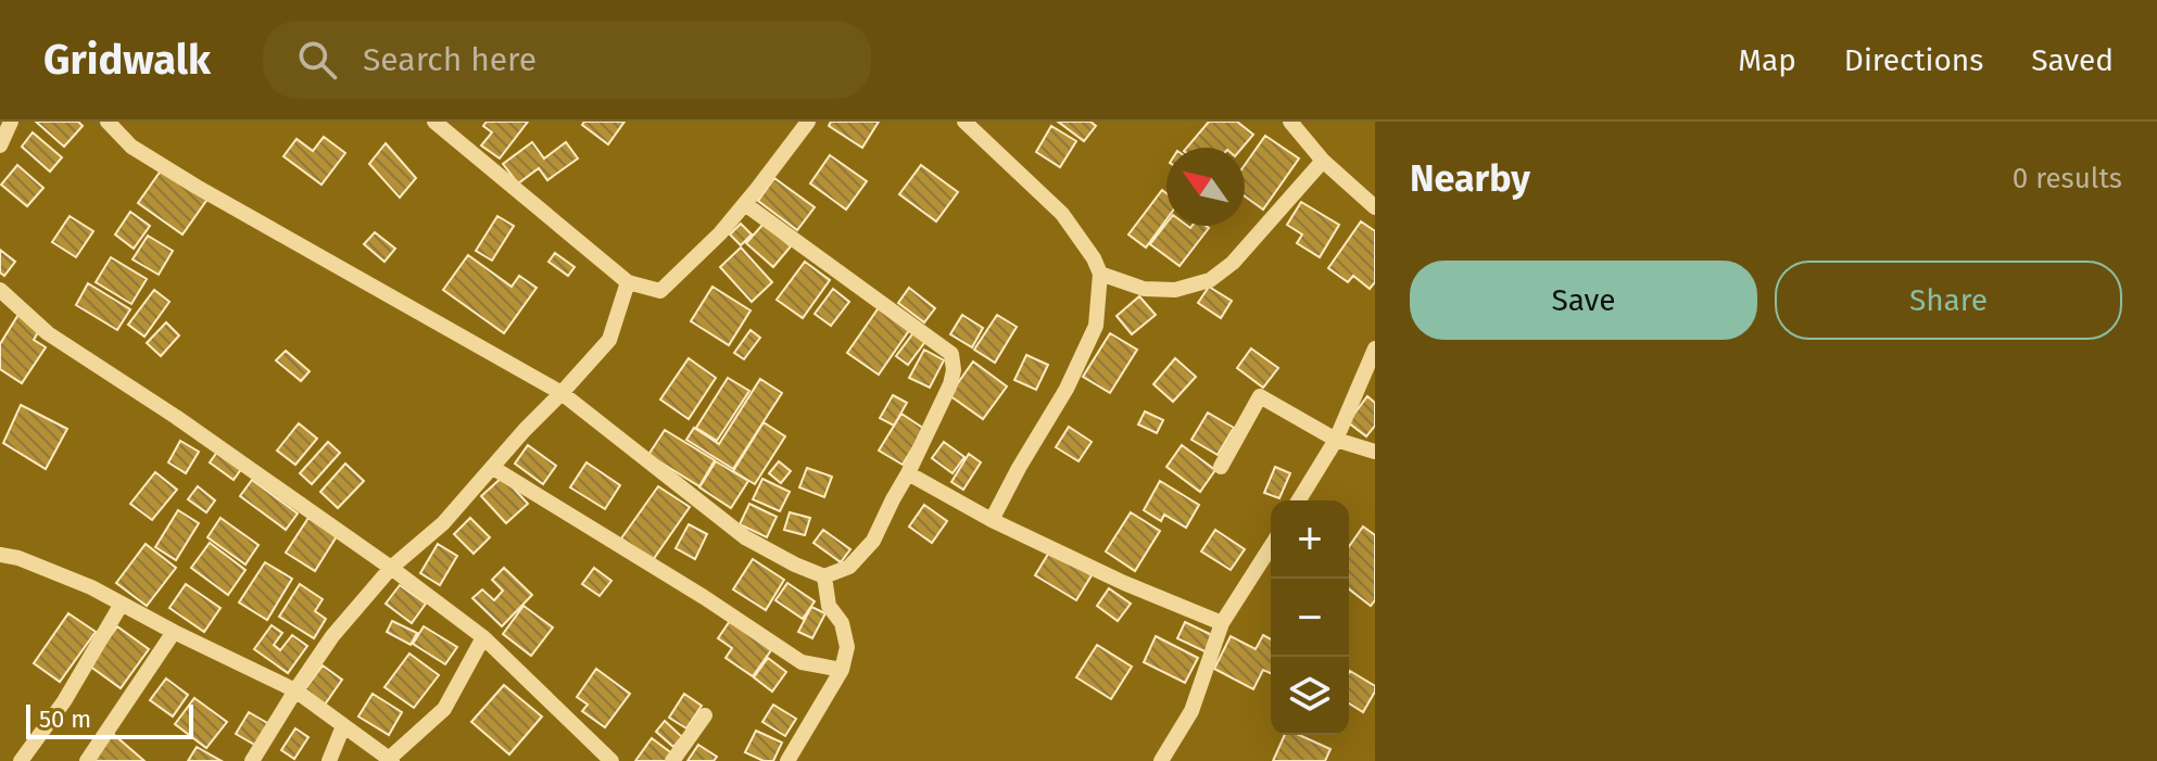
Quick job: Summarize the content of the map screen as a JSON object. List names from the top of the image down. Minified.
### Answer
{"scale_bar":"50 m","north":"top left","page":{"header":"Gridwalk","search":"Search here","nav":["Map","Directions","Saved"],"heading":["Nearby","0 results"],"buttons":["Save","Share"],"map_buttons":["+","−"],"scale":"50 m"}}
